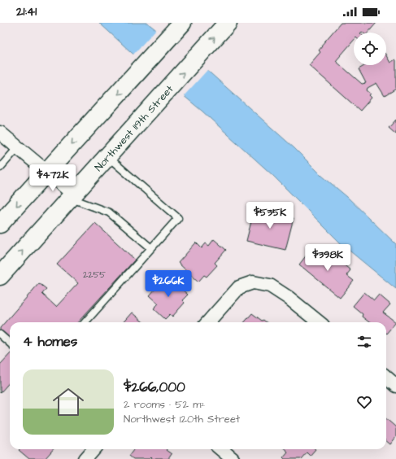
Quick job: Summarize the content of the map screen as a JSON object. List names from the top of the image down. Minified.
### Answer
{"streets":{"highway":["Northwest 119th Street"]},"house_numbers":["2255"],"page":{"status":"21:41","price":["$472K","$535K","$398K","$266K"],"heading":"4 homes","list":[{"name":"$266,000","note":"2 rooms · 52 m² · Northwest 120th Street"}]}}
